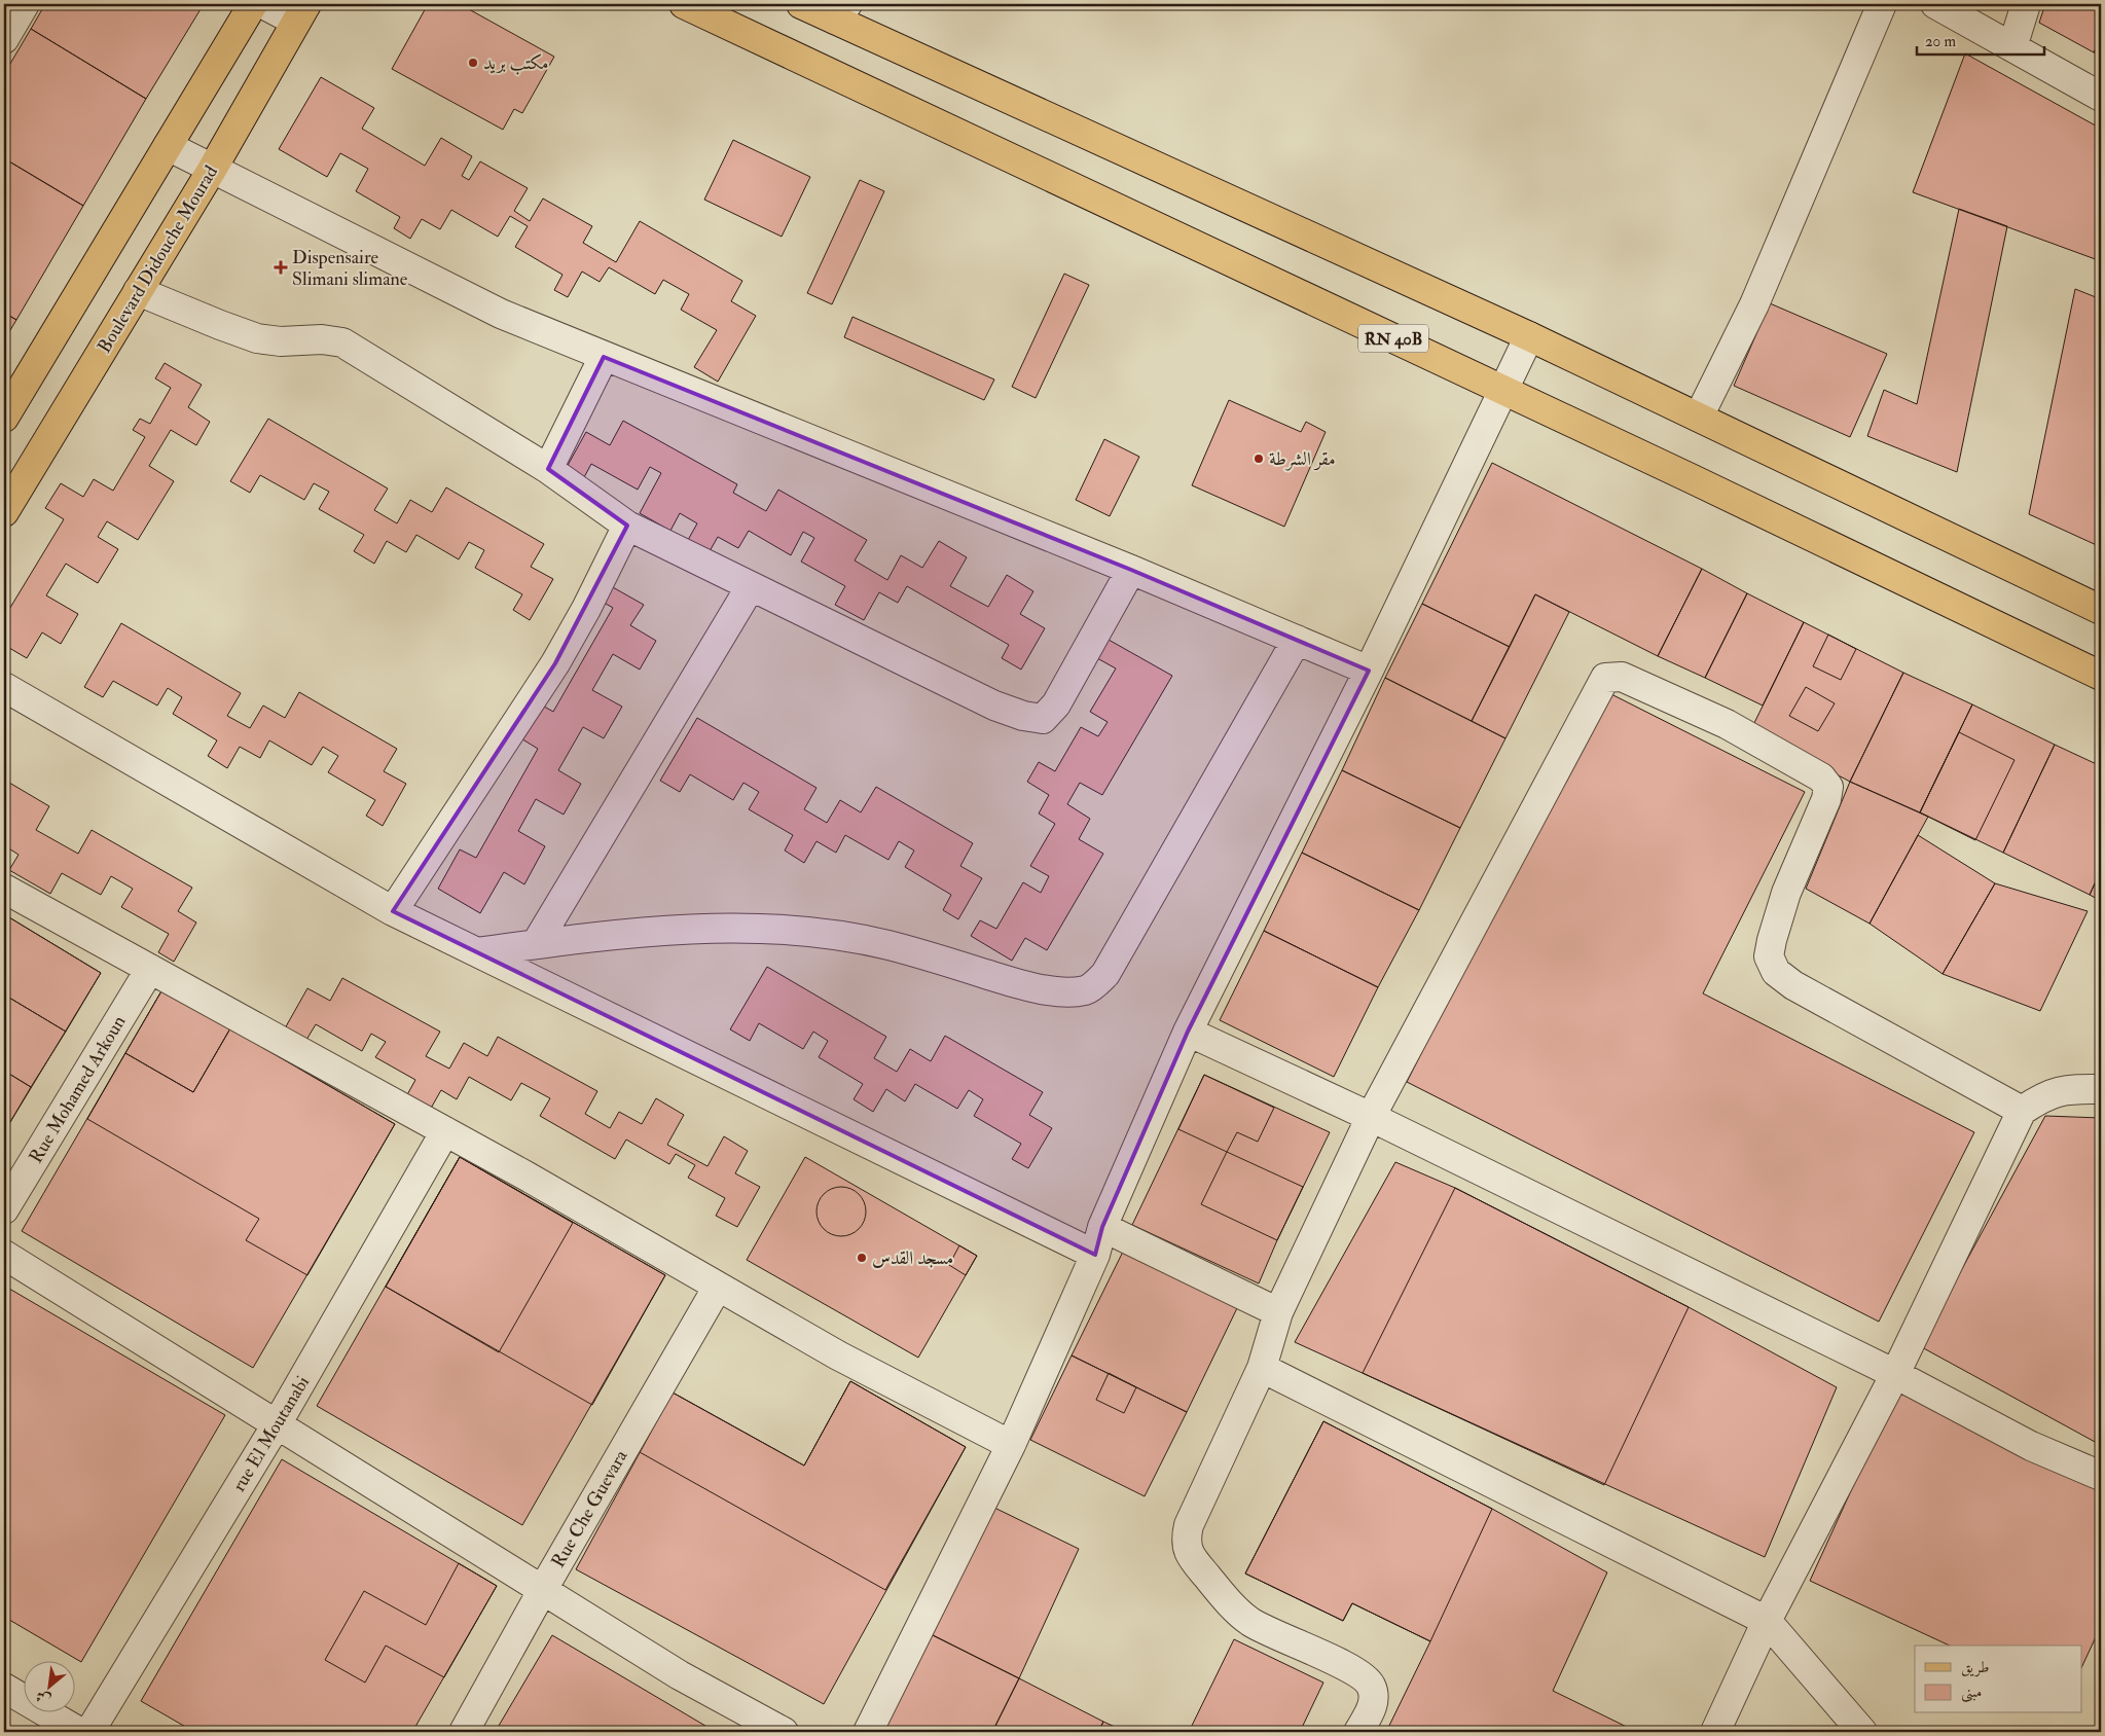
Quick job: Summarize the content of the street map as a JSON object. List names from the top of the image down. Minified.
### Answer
{"streets":{"main road":["Boulevard Didouche Mourad","RN 40B"],"street":["Rue Mohamed Arkoun","rue El Moutanabi","Rue Che Guevara"]},"places":{"other":["مكتب بريد","مقر الشرطة","مسجد القدس"],"health":["Dispensaire Slimani slimane"]},"legend":["طريق","مبنى"],"scale_bar":"20 m","north":"bottom left"}
